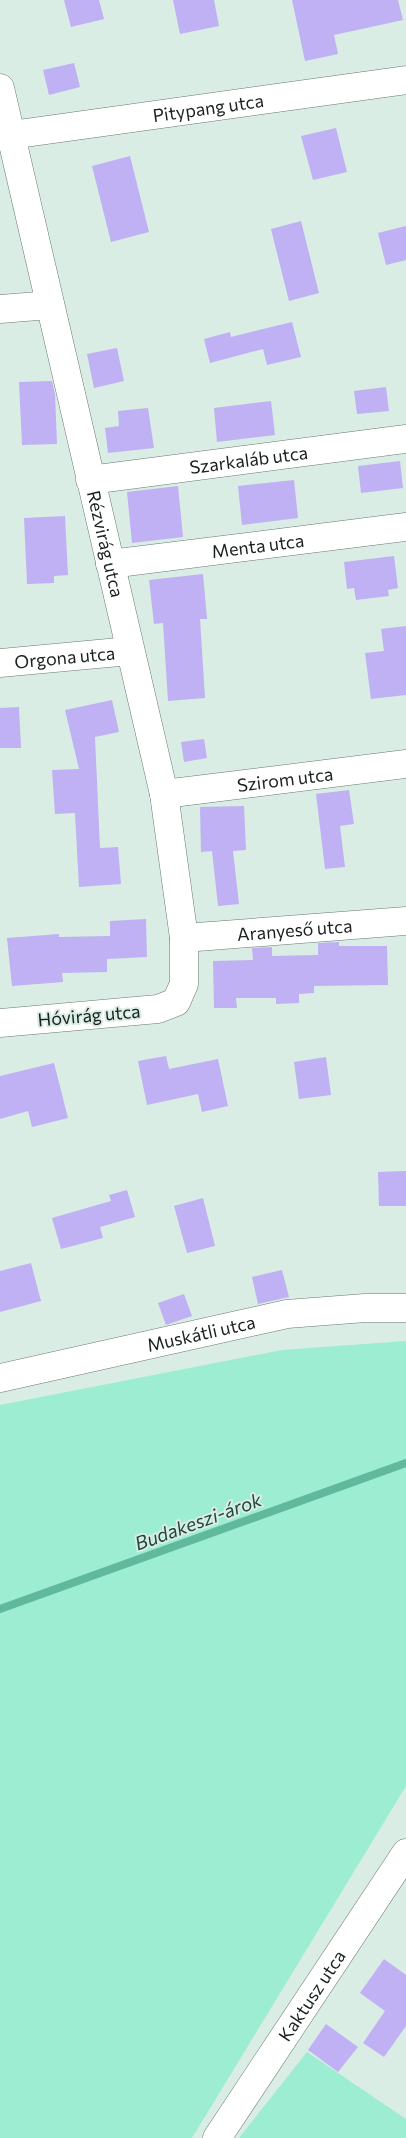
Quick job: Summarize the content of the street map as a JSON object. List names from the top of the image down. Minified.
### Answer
{"streets":{"street":["Pitypang utca","Szarkaláb utca","Rézvirág utca","Menta utca","Orgona utca","Szirom utca","Aranyeső utca","Hóvirág utca","Muskátli utca","Kaktusz utca"]},"crossings":[["Pitypang utca","Rézvirág utca"],["Szarkaláb utca","Rézvirág utca"],["Rézvirág utca","Menta utca"],["Rézvirág utca","Orgona utca"],["Rézvirág utca","Szirom utca"],["Rézvirág utca","Aranyeső utca"],["Rézvirág utca","Hóvirág utca"]],"water":["Budakeszi-árok"]}
